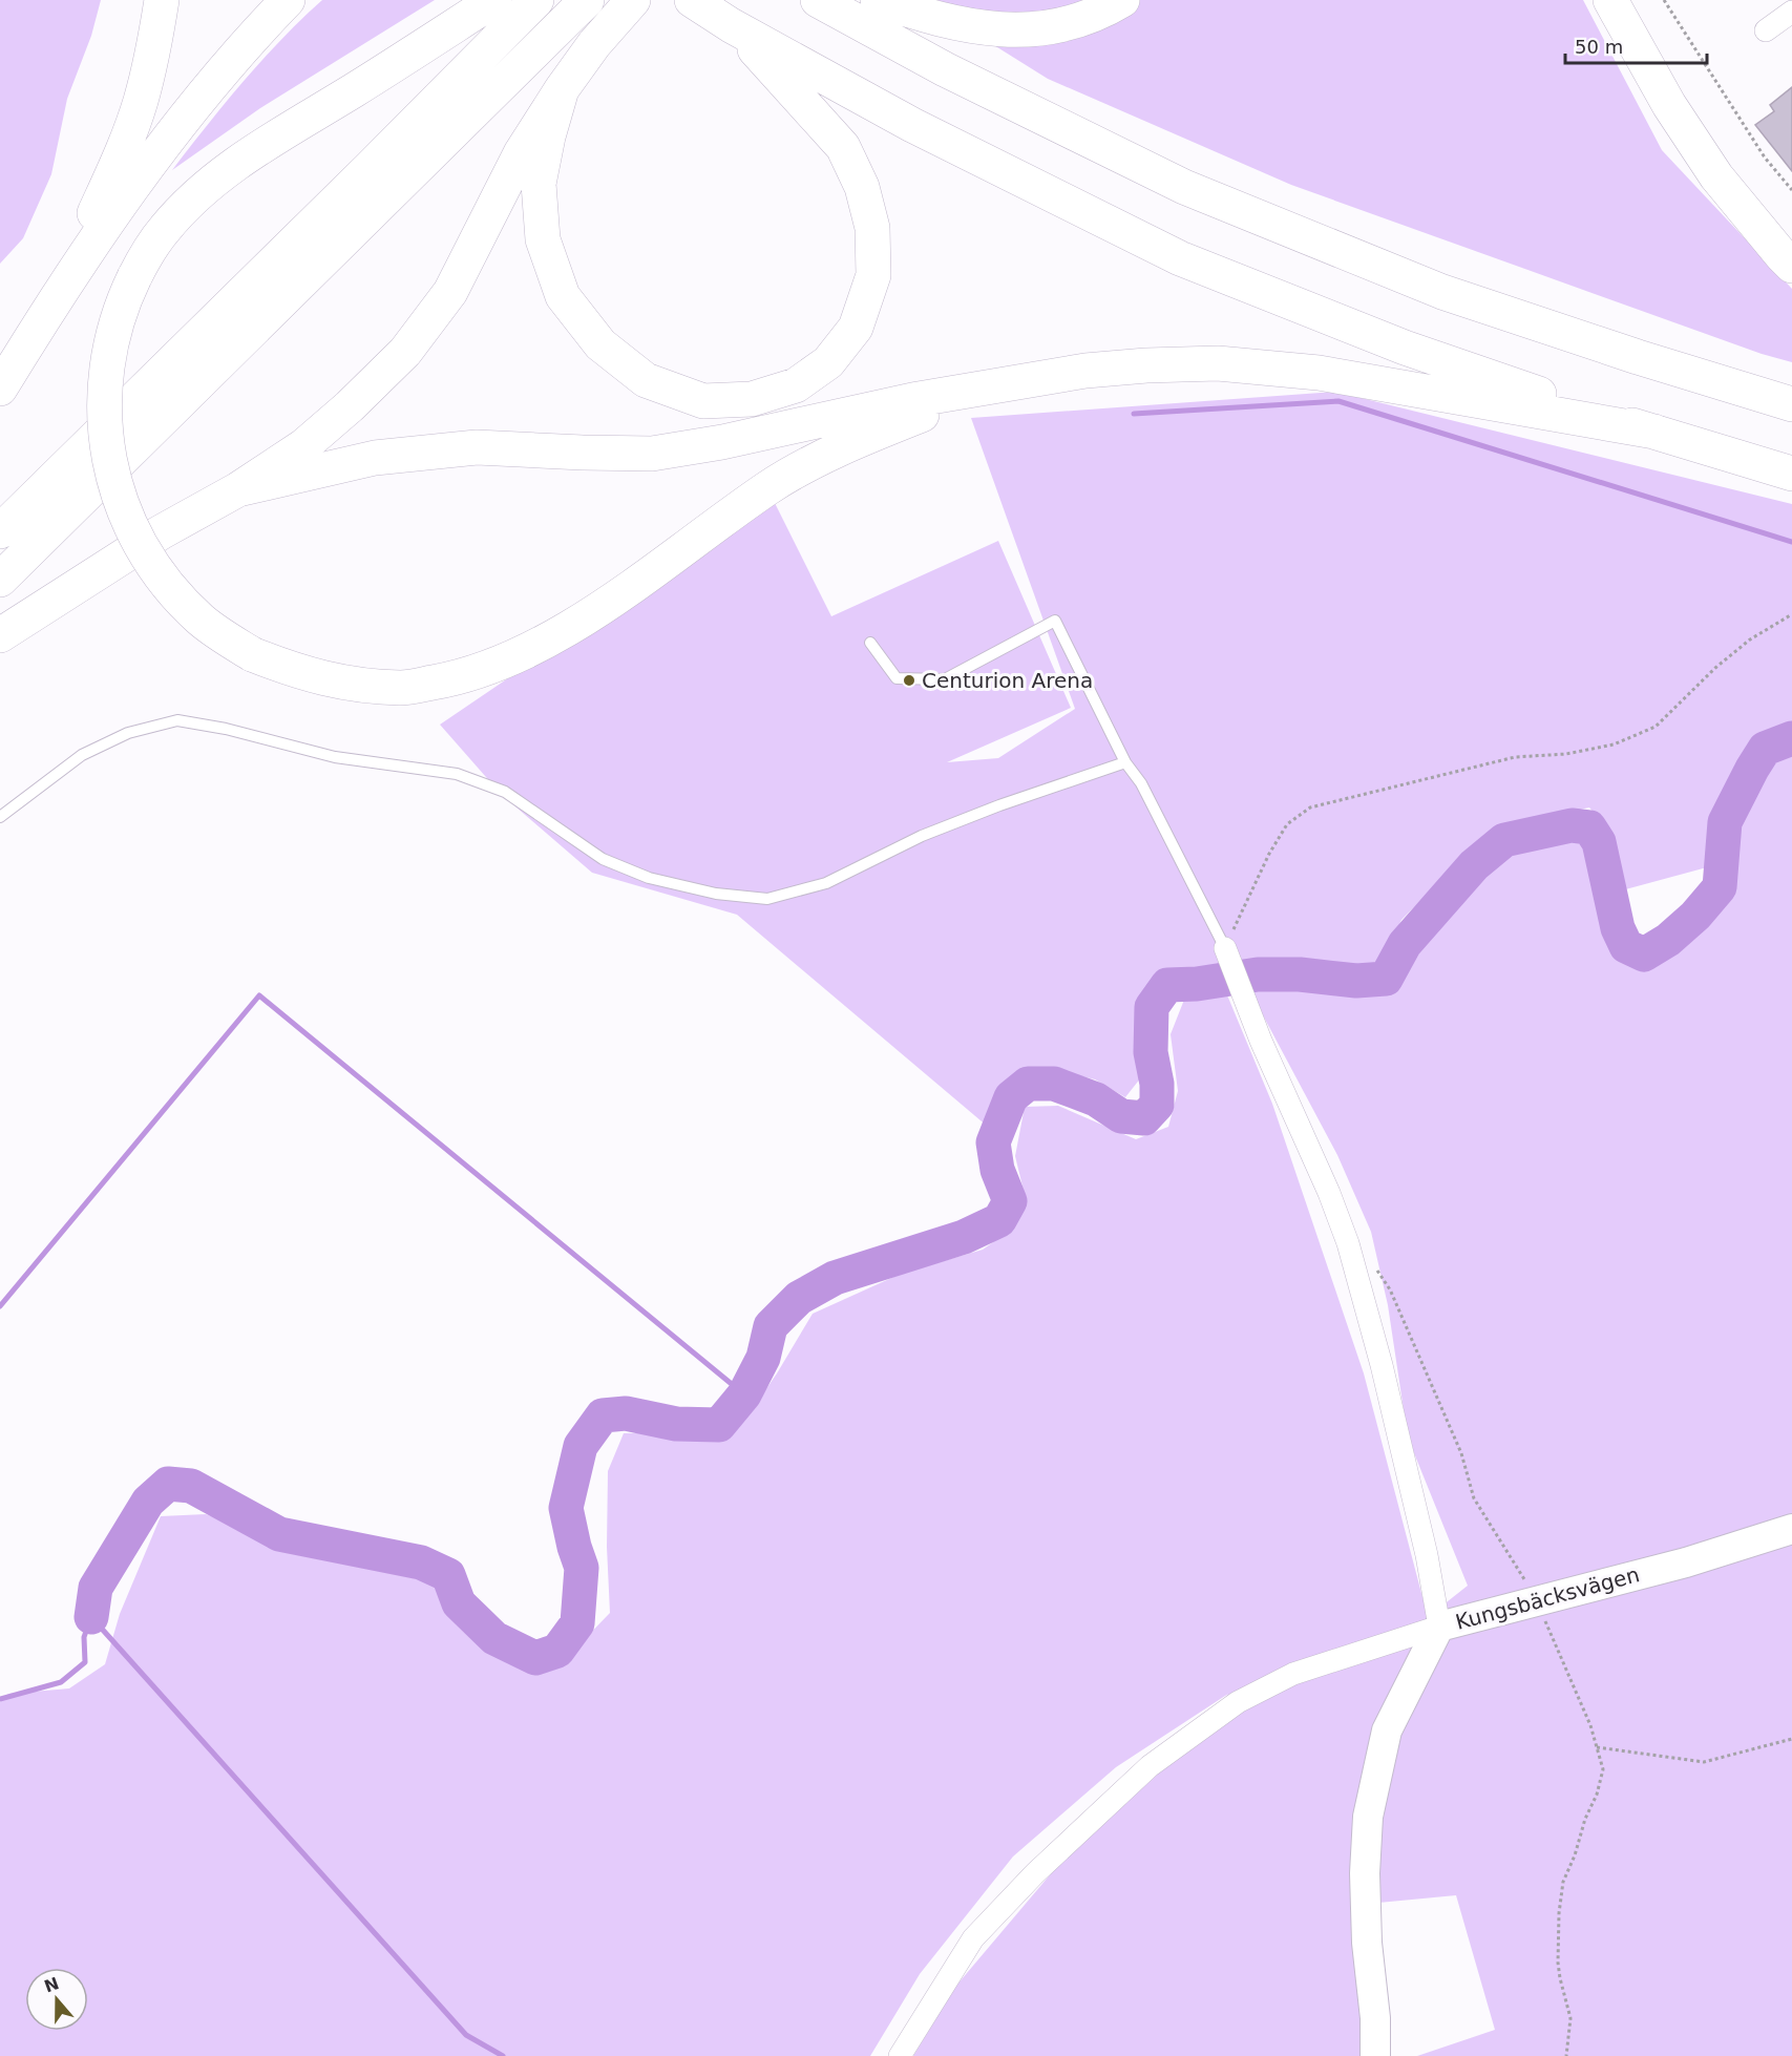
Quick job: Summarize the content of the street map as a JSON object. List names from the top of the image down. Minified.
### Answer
{"streets":{"street":["Kungsbäcksvägen"]},"places":["Centurion Arena"],"scale_bar":"50 m","north":"top"}
